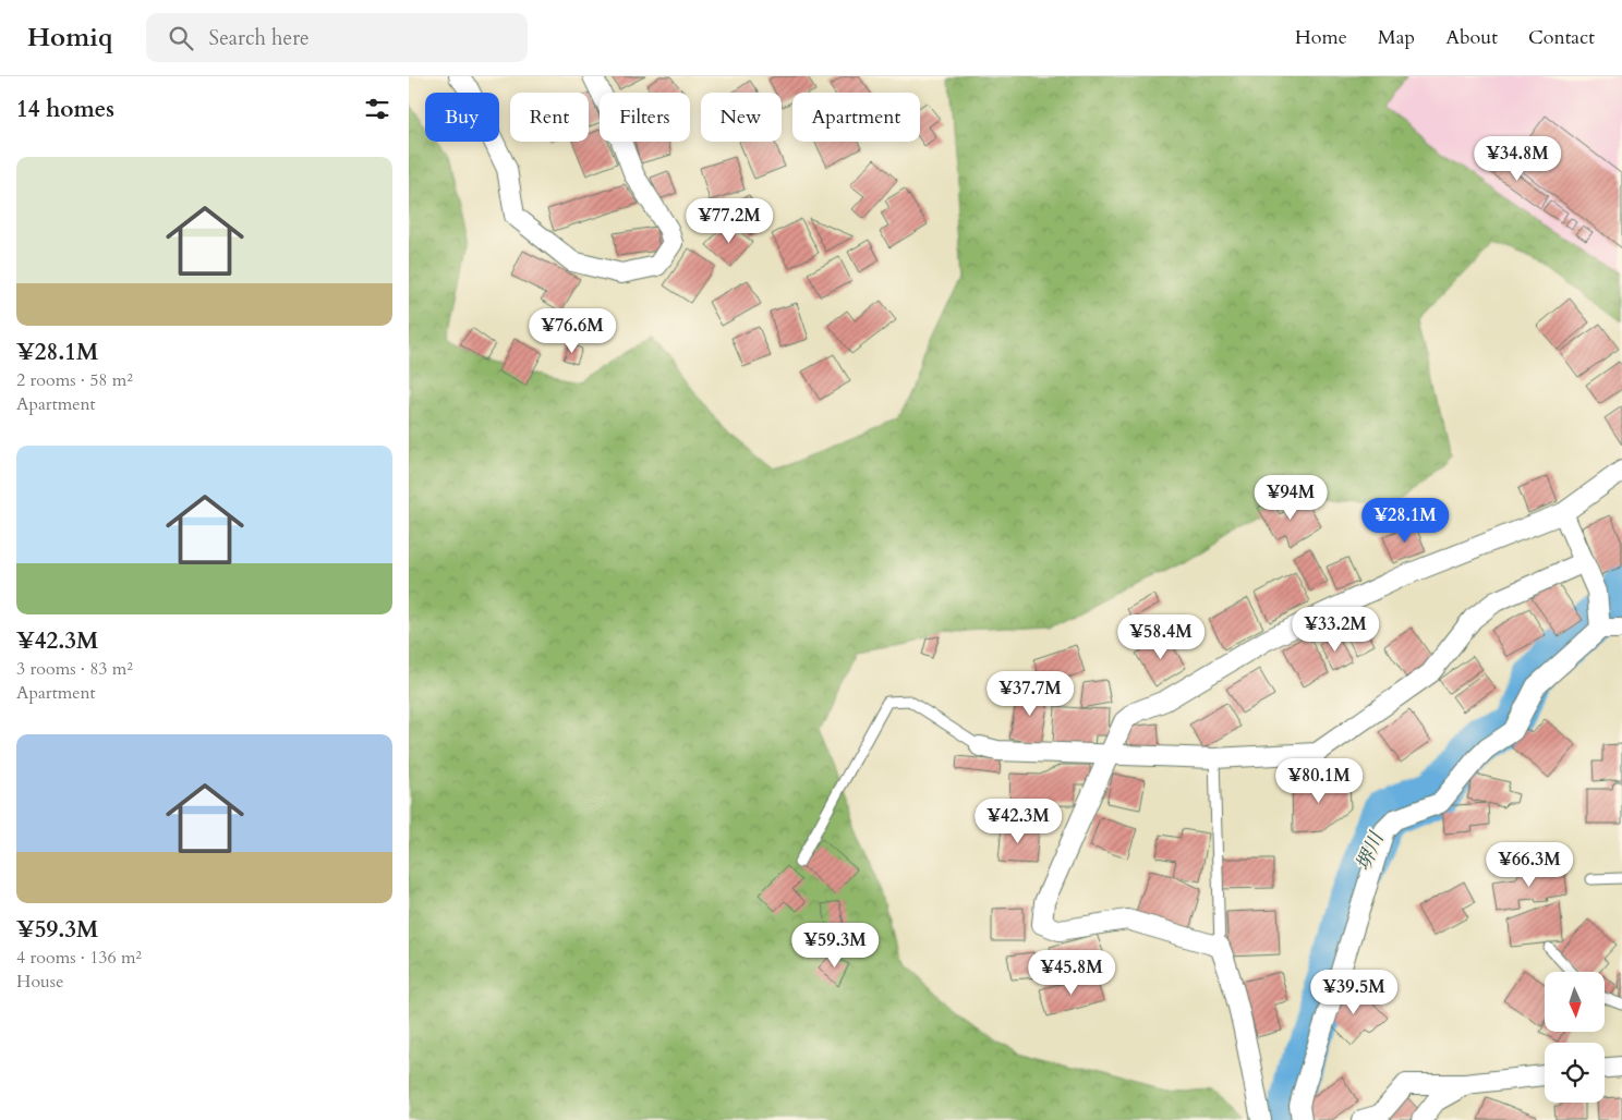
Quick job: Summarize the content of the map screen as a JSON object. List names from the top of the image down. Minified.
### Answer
{"water":["堺川"],"north":"bottom","page":{"header":"Homiq","search":"Search here","nav":["Home","Map","About","Contact"],"heading":"14 homes","chip":["Buy","Rent","Filters","New","Apartment"],"price":["¥34.8M","¥77.2M","¥76.6M","¥94M","¥28.1M","¥33.2M","¥58.4M","¥37.7M","¥80.1M","¥42.3M","¥66.3M","¥59.3M","¥45.8M","¥39.5M"],"list":[{"name":"¥28.1M","note":"2 rooms · 58 m² · Apartment"},{"name":"¥42.3M","note":"3 rooms · 83 m² · Apartment"},{"name":"¥59.3M","note":"4 rooms · 136 m² · House"}]}}
